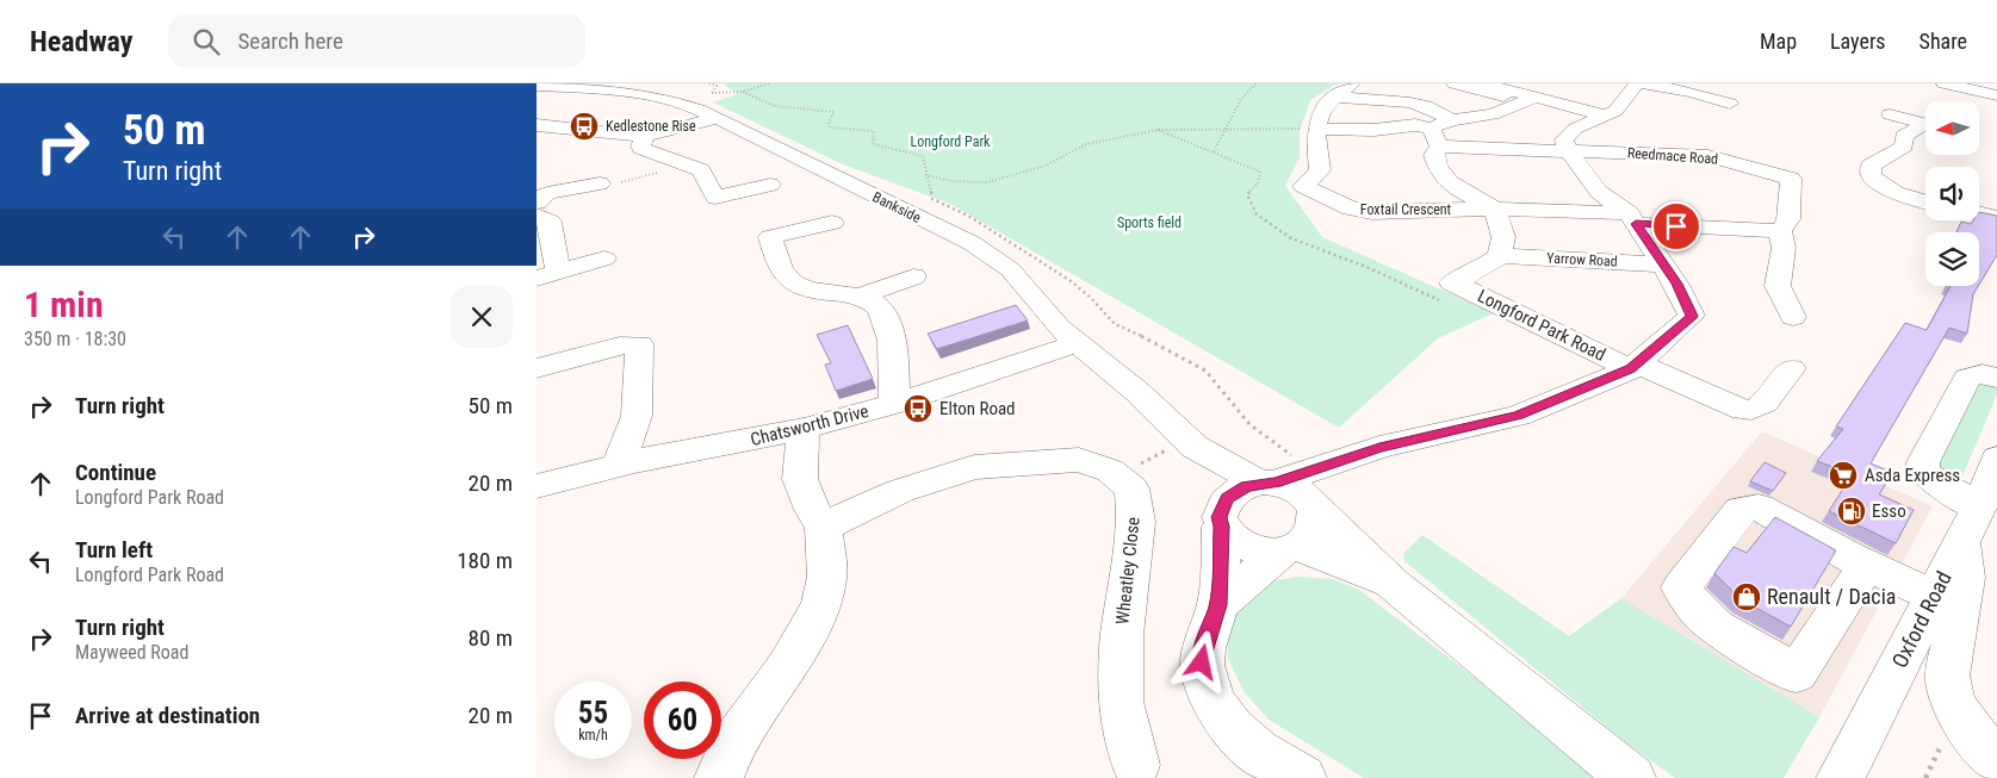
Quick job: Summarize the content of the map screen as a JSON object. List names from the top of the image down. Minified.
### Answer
{"streets":{"street":["Reedmace Road","Bankside","Foxtail Crescent","Yarrow Road","Longford Park Road","Chatsworth Drive","Wheatley Close","Oxford Road"]},"crossings":[["Reedmace Road","Longford Park Road"],["Bankside","Longford Park Road"],["Bankside","Chatsworth Drive"],["Yarrow Road","Longford Park Road"]],"parks":["Longford Park","Sports field"],"places":{"bus stop":["Kedlestone Rise","Elton Road"],"supermarket":["Asda Express"],"fuel station":["Esso"],"shop":["Renault / Dacia"]},"north":"left","page":{"header":"Headway","search":"Search here","nav":["Map","Layers","Share"],"turn":["50 m","Turn right"],"heading":["1 min","350 m · 18:30"],"list":[{"name":"Turn right","value":"50 m"},{"name":"Continue","note":"Longford Park Road","value":"20 m"},{"name":"Turn left","note":"Longford Park Road","value":"180 m"},{"name":"Turn right","note":"Mayweed Road","value":"80 m"},{"name":"Arrive at destination","value":"20 m"}],"speed":"55 km/h","limit":"60"}}
